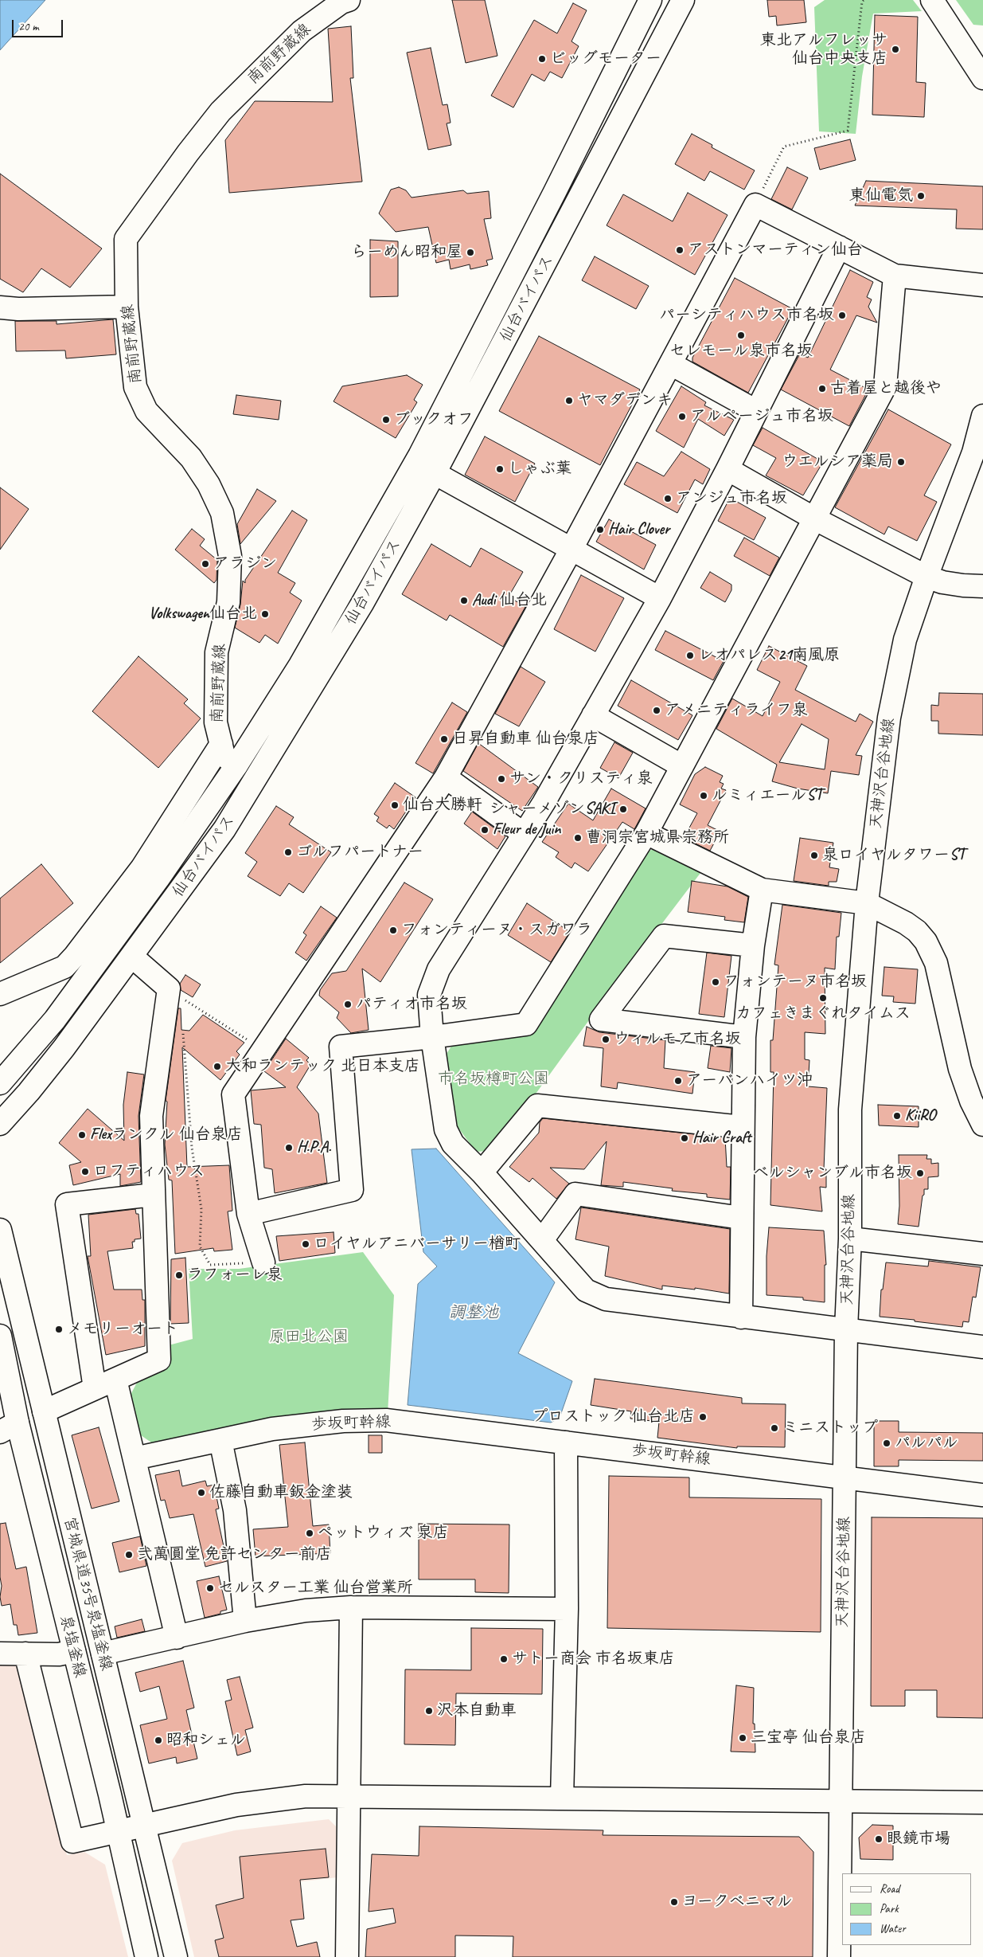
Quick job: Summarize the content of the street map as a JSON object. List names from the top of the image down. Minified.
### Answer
{"streets":{"main road":["南前野蔵線","仙台バイパス","天神沢台谷地線","歩坂町幹線","宮城県道35号泉塩釜線","泉塩釜線"]},"crossings":[["南前野蔵線","仙台バイパス"],["天神沢台谷地線","歩坂町幹線"]],"water":["調整池"],"parks":["市名坂樽町公園","原田北公園"],"places":["東北アルフレッサ 仙台中央支店","ビッグモーター","東仙電気","アストンマーティン仙台","らーめん昭和屋","パーシティハウス市名坂","セレモール泉市名坂","古着屋と越後や","ヤマダデンキ","アルページュ市名坂","ブックオフ","ウエルシア薬局","しゃぶ葉","アンジュ市名坂","Hair Clover","アラジン","Audi 仙台北","Volkswagen仙台北","レオパレス21南風原","アメニティライフ泉","日昇自動車 仙台泉店","サン・クリスティ泉","ルミィエールST","仙台大勝軒","シャーメゾンSAKI","Fleur de Juin","曹洞宗宮城県宗務所","ゴルフパートナー","泉ロイヤルタワーST","フォンティーヌ・スガワラ","フォンテーヌ市名坂","カフェきまぐれタイムス","パティオ市名坂","ウィルモア市名坂","大和ランテック 北日本支店","アーバンハイツ沖","KiiRO","Flexランクル 仙台泉店","Hair Craft","H.P.A.","ロフティハウス","ベルシャンブル市名坂","ロイヤルアニバーサリー楢町","ラフォーレ泉","メモリーオート","プロストック 仙台北店","ミニストップ","パルパル","佐藤自動車鈑金塗装","ペットウィズ 泉店","弐萬圓堂 免許センター前店","セルスター工業 仙台営業所","サトー商会 市名坂東店","沢本自動車","三宝亭 仙台泉店","昭和シェル","眼鏡市場","ヨークベニマル"],"legend":["Road","Park","Water"],"scale_bar":"20 m"}
